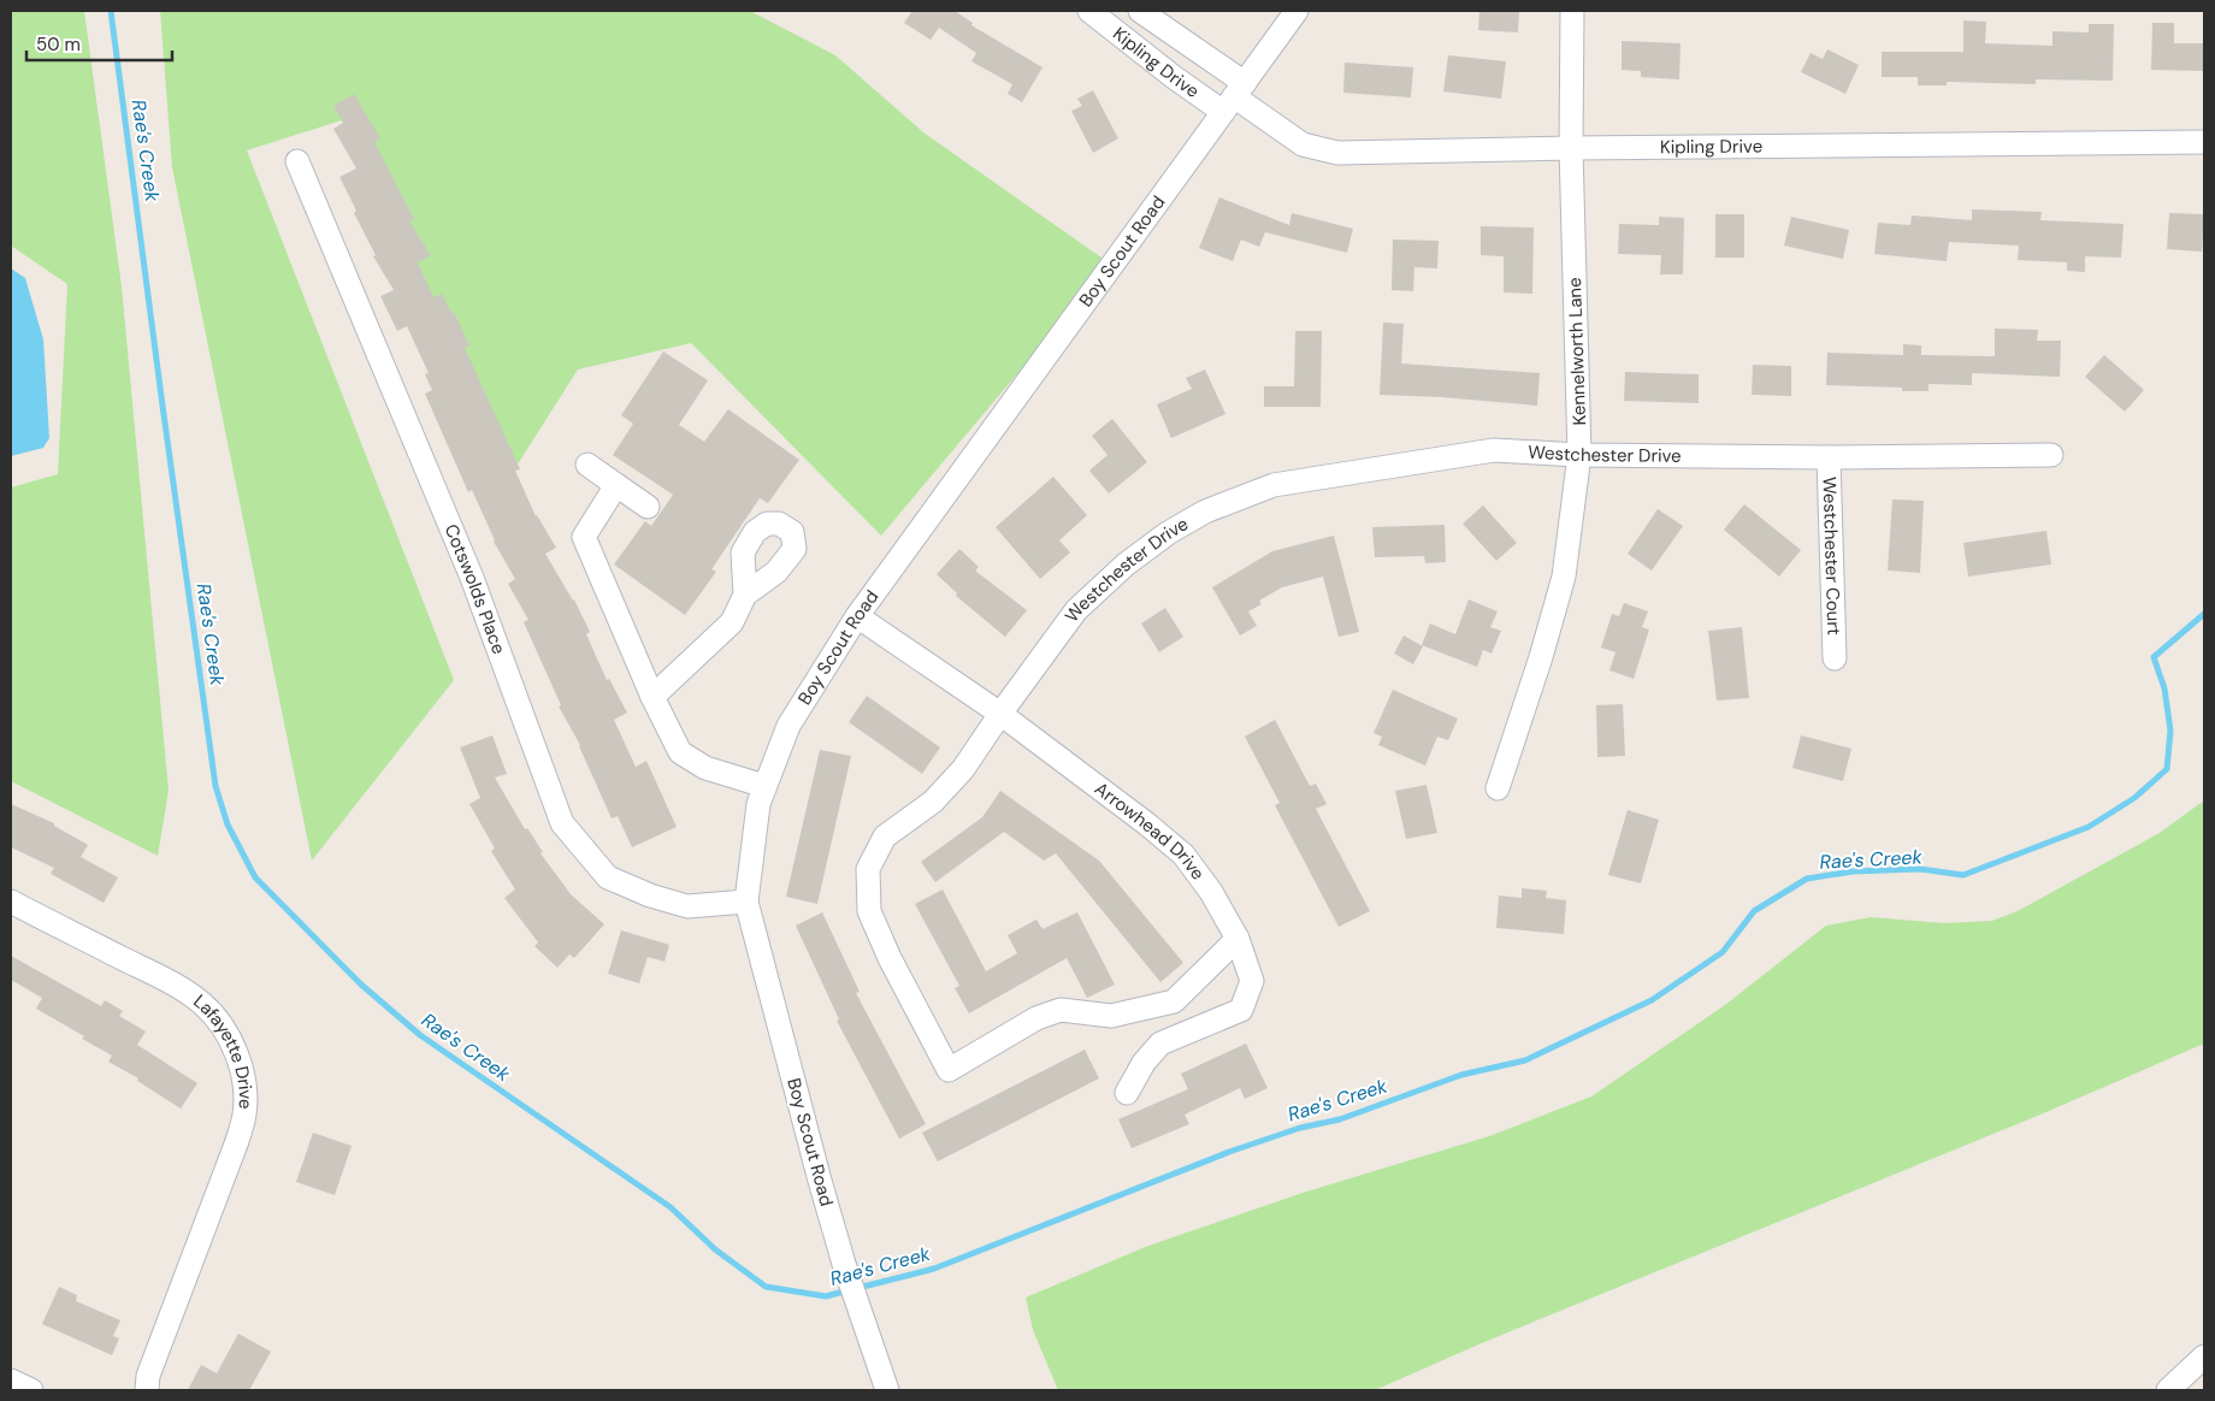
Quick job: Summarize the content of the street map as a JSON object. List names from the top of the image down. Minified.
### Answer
{"streets":{"street":["Kipling Drive","Boy Scout Road","Kennelworth Lane","Westchester Drive","Westchester Court","Cotswolds Place","Arrowhead Drive","Lafayette Drive"]},"crossings":[["Kipling Drive","Boy Scout Road"],["Kipling Drive","Kennelworth Lane"],["Boy Scout Road","Cotswolds Place"],["Boy Scout Road","Arrowhead Drive"],["Kennelworth Lane","Westchester Drive"],["Westchester Drive","Westchester Court"],["Westchester Drive","Arrowhead Drive"]],"water":["Rae's Creek"],"scale_bar":"50 m"}
